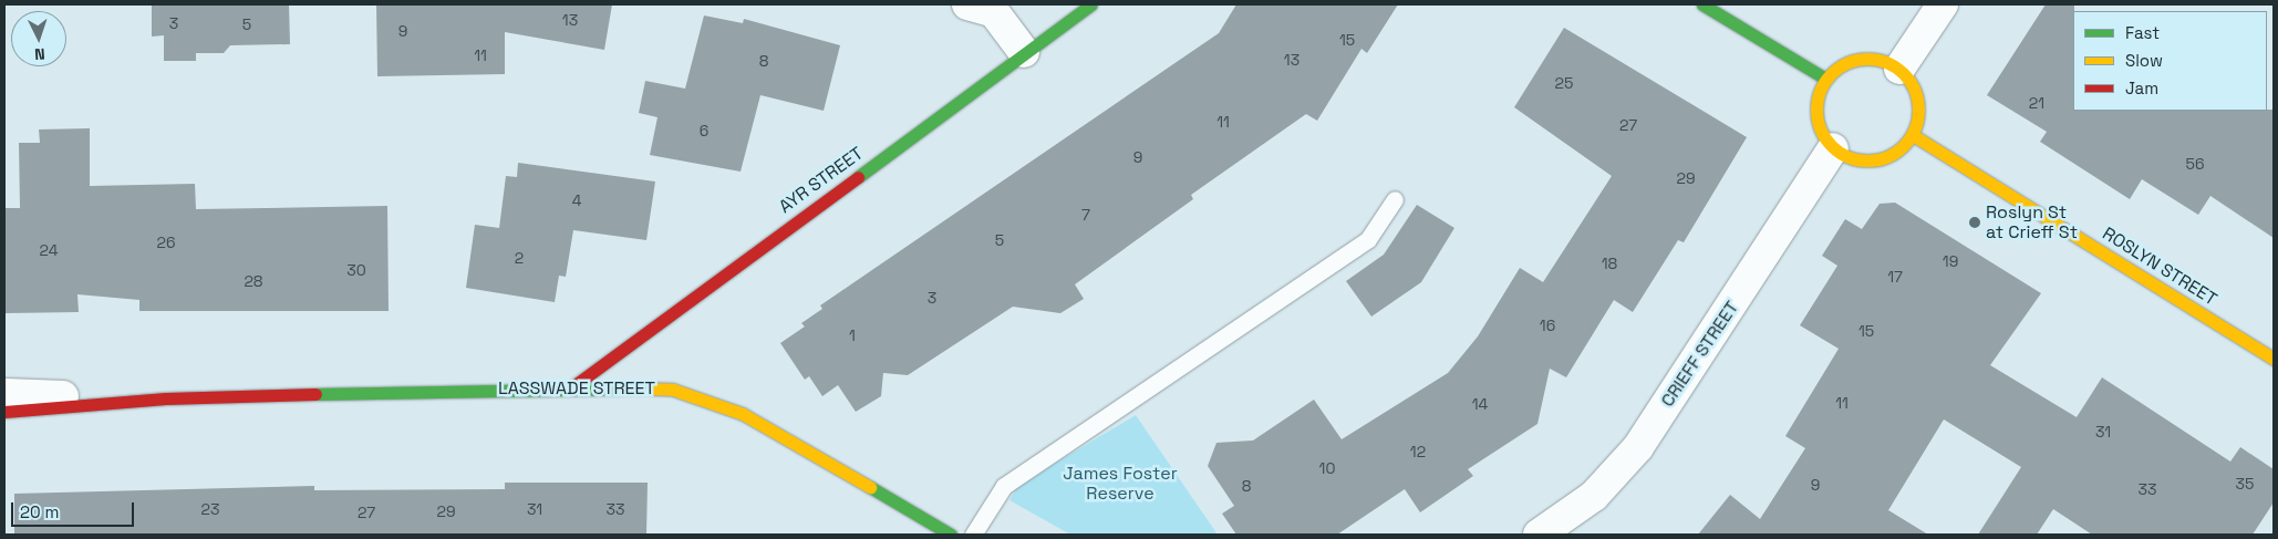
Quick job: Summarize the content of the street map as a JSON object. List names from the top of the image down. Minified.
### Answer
{"streets":{"street":["AYR STREET","ROSLYN STREET","CRIEFF STREET","LASSWADE STREET"]},"crossings":[["AYR STREET","LASSWADE STREET"],["ROSLYN STREET","CRIEFF STREET"]],"parks":["James Foster Reserve"],"places":["Roslyn St at Crieff St"],"house_numbers":["13","3","5","9","15","11","13","8","25","21","11","27","6","9","56","29","4","7","5","26","24","2","19","18","30","17","28","3","16","15","1","11","14","31","12","10","35","9","8","33","23","31","33","29","27"],"legend":["Fast","Slow","Jam"],"scale_bar":"20 m","north":"bottom"}
